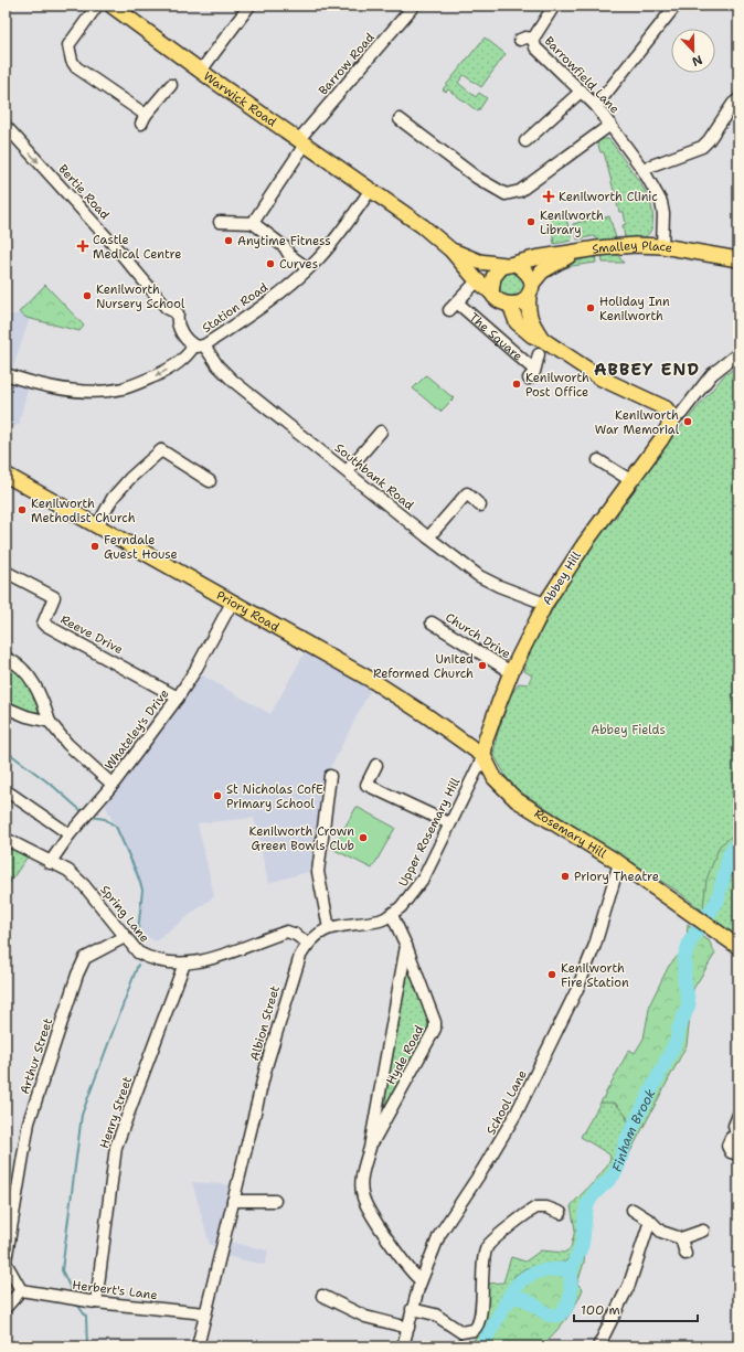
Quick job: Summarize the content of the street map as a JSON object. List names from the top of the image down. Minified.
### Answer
{"streets":{"main road":["Warwick Road","Smalley Place","Abbey Hill","Priory Road","Rosemary Hill"],"street":["Barrow Road","Barrowfield Lane","Bertie Road","Station Road","The Square","Southbank Road","Reeve Drive","Church Drive","Whateley's Drive","Upper Rosemary Hill","Spring Lane","Albion Street","Hyde Road","Arthur Street","School Lane","Henry Street","Herbert's Lane"]},"crossings":[["Barrow Road","Warwick Road"],["Barrowfield Lane","Smalley Place"],["Warwick Road","Station Road"],["Bertie Road","Southbank Road"],["Station Road","Southbank Road"],["Southbank Road","Abbey Hill"],["Abbey Hill","Priory Road"],["Abbey Hill","Church Drive"],["Abbey Hill","Upper Rosemary Hill"],["Abbey Hill","Rosemary Hill"],["Priory Road","Whateley's Drive"],["Priory Road","Upper Rosemary Hill"],["Priory Road","Rosemary Hill"],["Reeve Drive","Whateley's Drive"],["Whateley's Drive","Spring Lane"],["Upper Rosemary Hill","Rosemary Hill"],["Upper Rosemary Hill","Albion Street"],["Upper Rosemary Hill","Hyde Road"],["Rosemary Hill","School Lane"],["Spring Lane","Albion Street"],["Spring Lane","Arthur Street"],["Spring Lane","Henry Street"],["Albion Street","Hyde Road"],["Albion Street","Herbert's Lane"],["Hyde Road","School Lane"],["Arthur Street","Herbert's Lane"],["Henry Street","Herbert's Lane"]],"one_way":["Bertie Road","Station Road"],"districts":["ABBEY END"],"water":["Finham Brook"],"parks":["Abbey Fields"],"places":{"health":["Kenilworth Clinic","Castle Medical Centre"],"other":["Kenilworth Library","Anytime Fitness","Curves","Kenilworth Nursery School","Holiday Inn Kenilworth","Kenilworth Post Office","Kenilworth War Memorial","Kenilworth Methodist Church","Ferndale Guest House","United Reformed Church","St Nicholas CofE Primary School","Kenilworth Crown Green Bowls Club","Priory Theatre","Kenilworth Fire Station"]},"scale_bar":"100 m","north":"bottom"}
